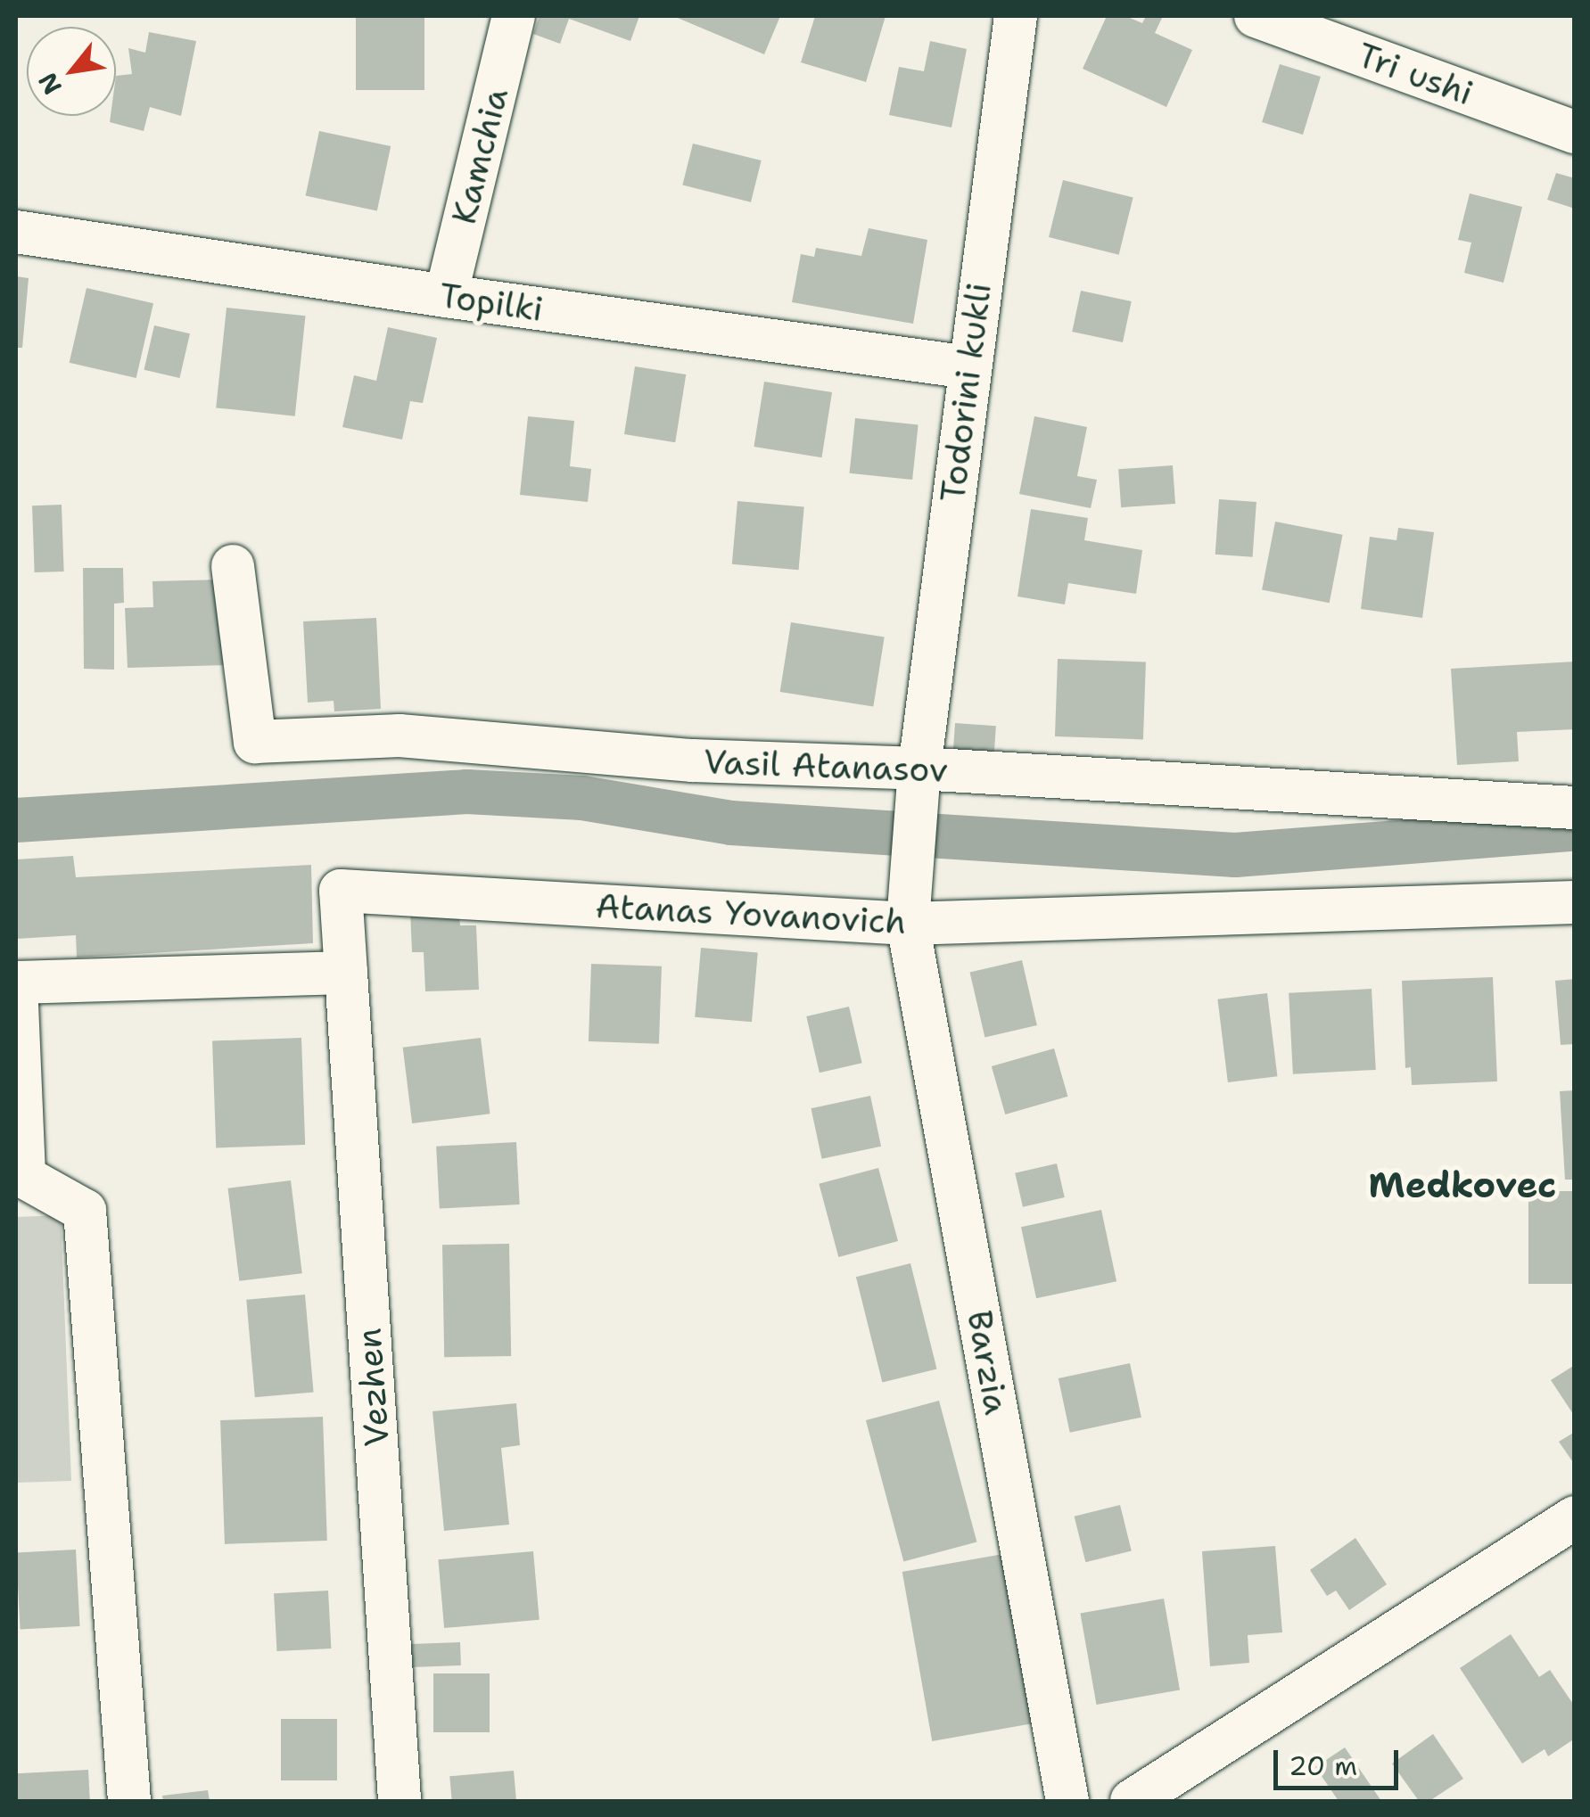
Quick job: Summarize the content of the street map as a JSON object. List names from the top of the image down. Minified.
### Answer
{"streets":{"street":["Tri ushi","Kamchia","Topilki","Todorini kukli","Vasil Atanasov","Atanas Yovanovich","Barzia","Vezhen"]},"crossings":[["Kamchia","Topilki"],["Topilki","Todorini kukli"],["Todorini kukli","Vasil Atanasov"],["Todorini kukli","Atanas Yovanovich"],["Todorini kukli","Barzia"],["Atanas Yovanovich","Barzia"],["Atanas Yovanovich","Vezhen"]],"districts":["Medkovec"],"scale_bar":"20 m","north":"bottom left"}
